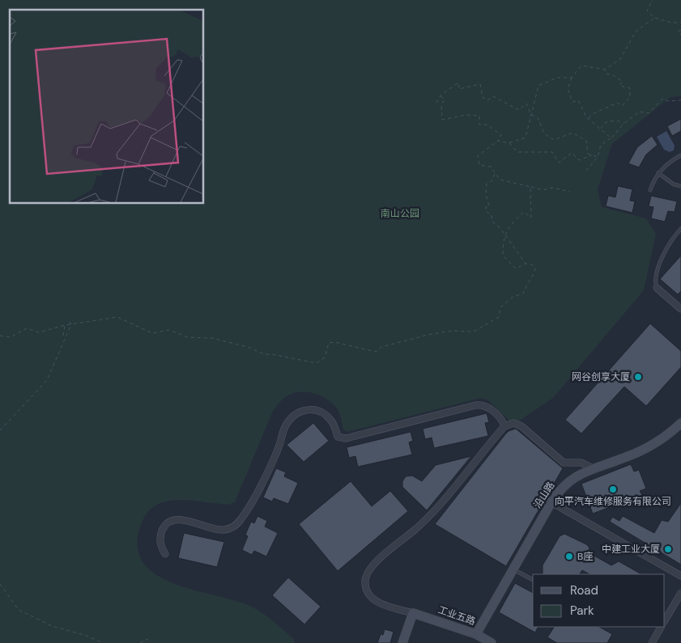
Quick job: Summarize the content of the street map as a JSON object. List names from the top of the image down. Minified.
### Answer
{"streets":{"street":["沿山路","工业五路"]},"crossings":[["沿山路","工业五路"]],"parks":["南山公园"],"places":["网谷创享大厦","向平汽车维修服务有限公司","中建工业大厦","B座"],"legend":["Road","Park"]}
